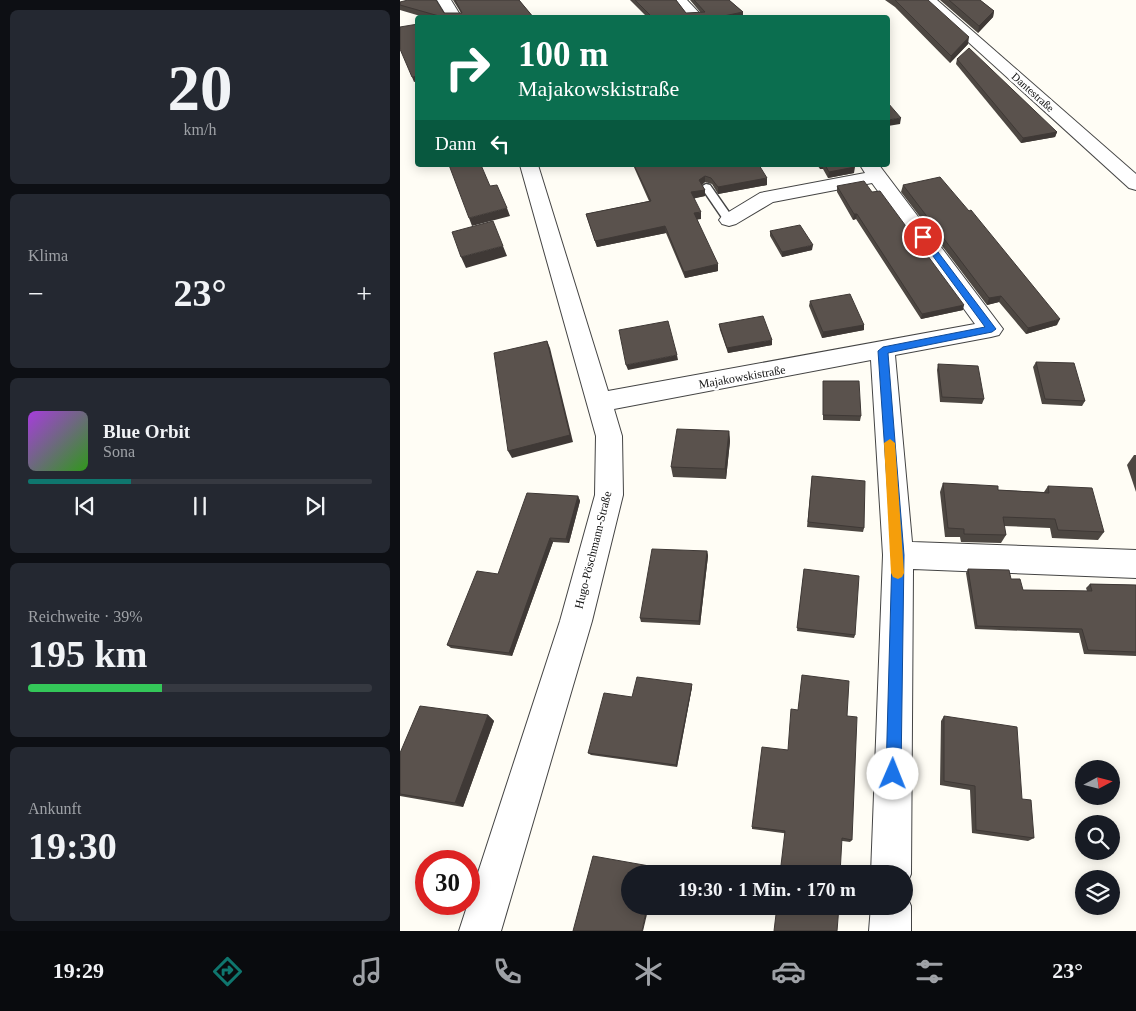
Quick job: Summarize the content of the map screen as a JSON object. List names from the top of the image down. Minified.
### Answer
{"streets":{"street":["Dantestraße","Majakowskistraße","Hugo-Pöschmann-Straße"]},"crossings":[["Majakowskistraße","Hugo-Pöschmann-Straße"]],"north":"right","page":{"tile":[["20","km/h"],"Klima",["Reichweite · 39%","195 km"],["Ankunft","19:30"]],"turn":["100 m","Majakowskistraße"],"then":"Dann","heat":["−","23°","+"],"song":["Blue Orbit","Sona"],"limit":"30","trip":"19:30 · 1 Min. · 170 m","tabs":["19:29","23°"]}}
